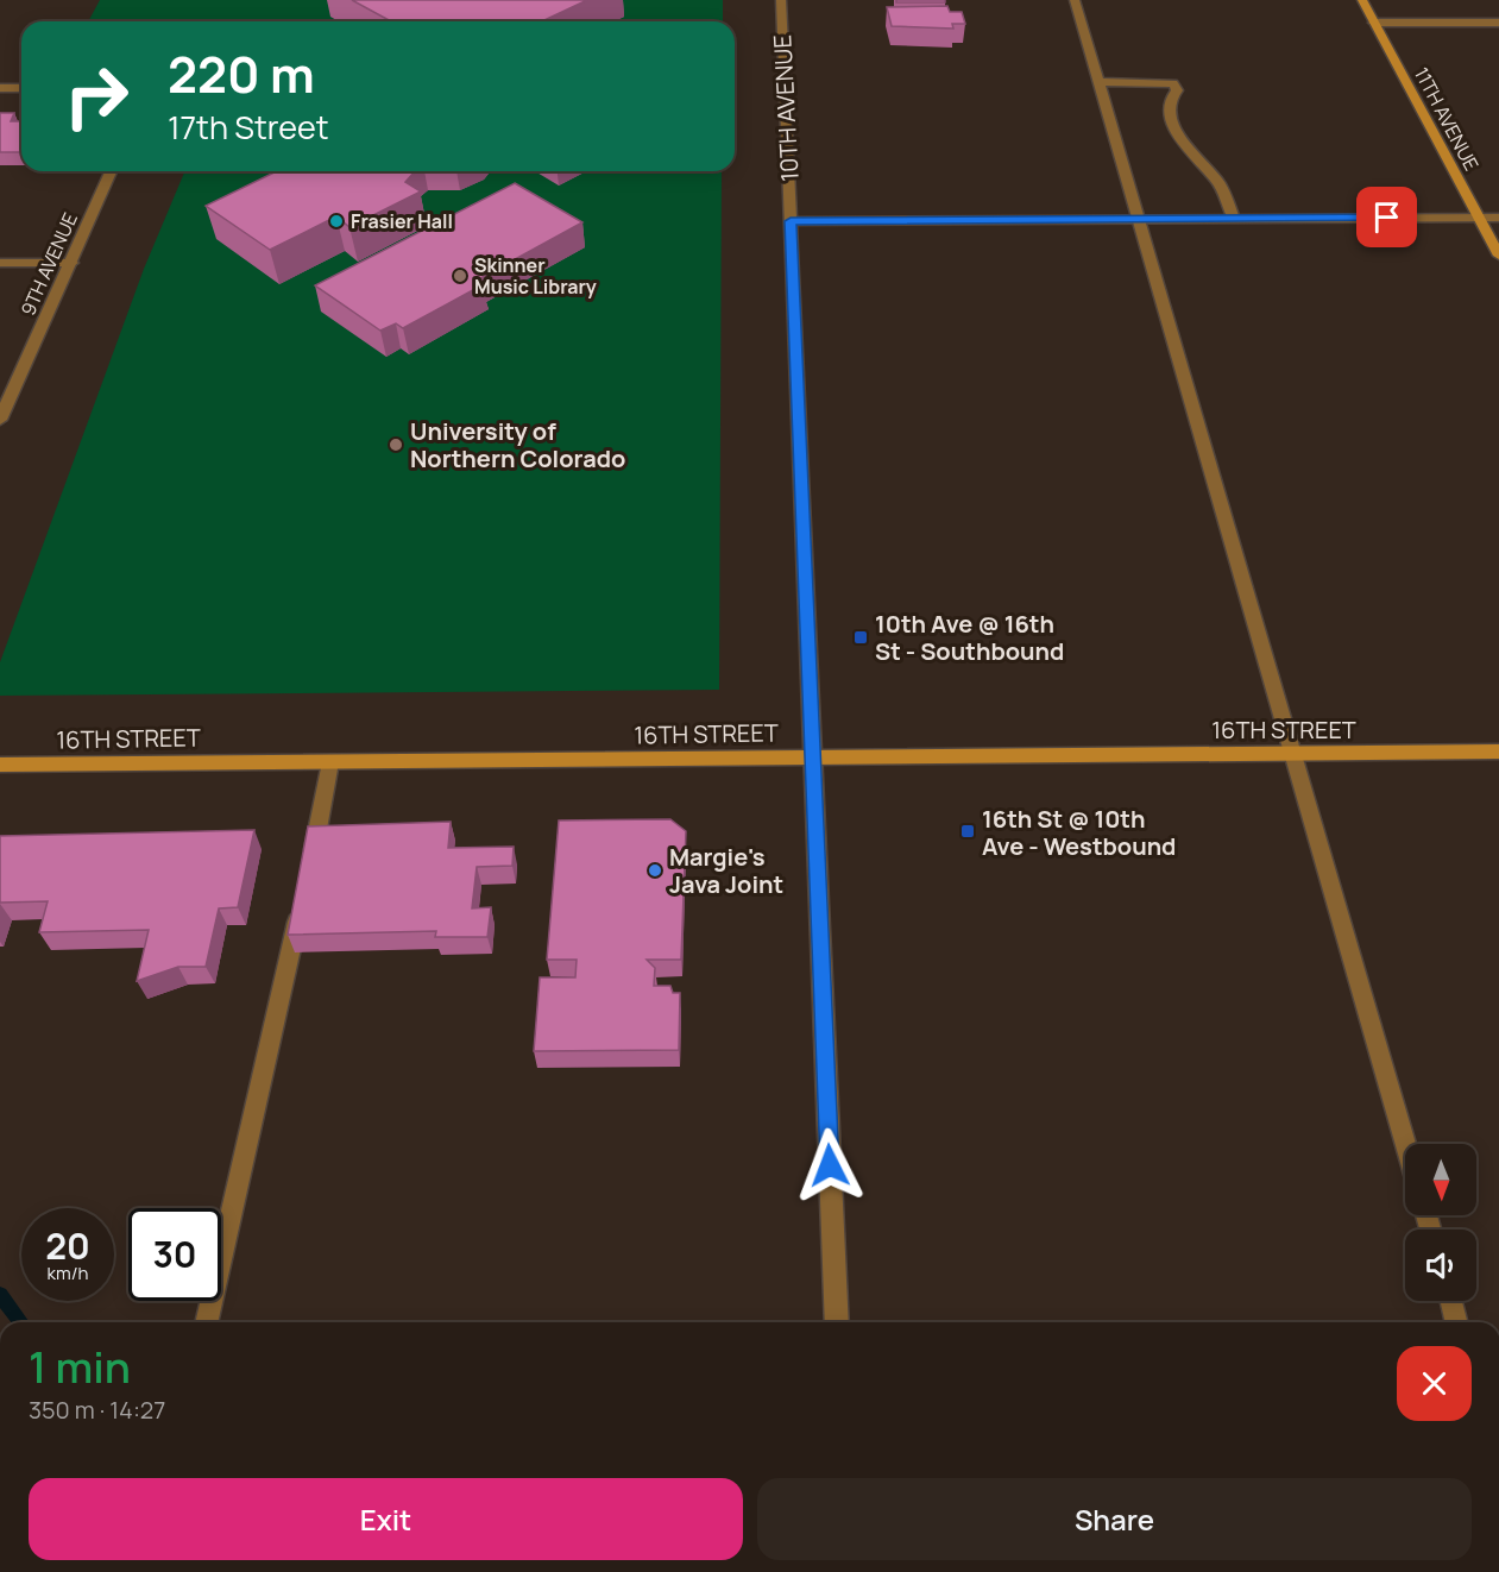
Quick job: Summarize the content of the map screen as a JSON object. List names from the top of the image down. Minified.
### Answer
{"streets":{"main road":["11TH AVENUE","16TH STREET"],"street":["10TH AVENUE","9TH AVENUE"]},"crossings":[["10TH AVENUE","16TH STREET"]],"places":{"other":["Frasier Hall","Skinner Music Library","University of Northern Colorado","Margie's Java Joint"],"transit":["10th Ave @ 16th St - Southbound","16th St @ 10th Ave - Westbound"]},"north":"bottom","page":{"turn":["220 m","17th Street"],"speed":"20 km/h","limit":"30","heading":["1 min","350 m · 14:27"],"buttons":["Exit","Share"]}}
